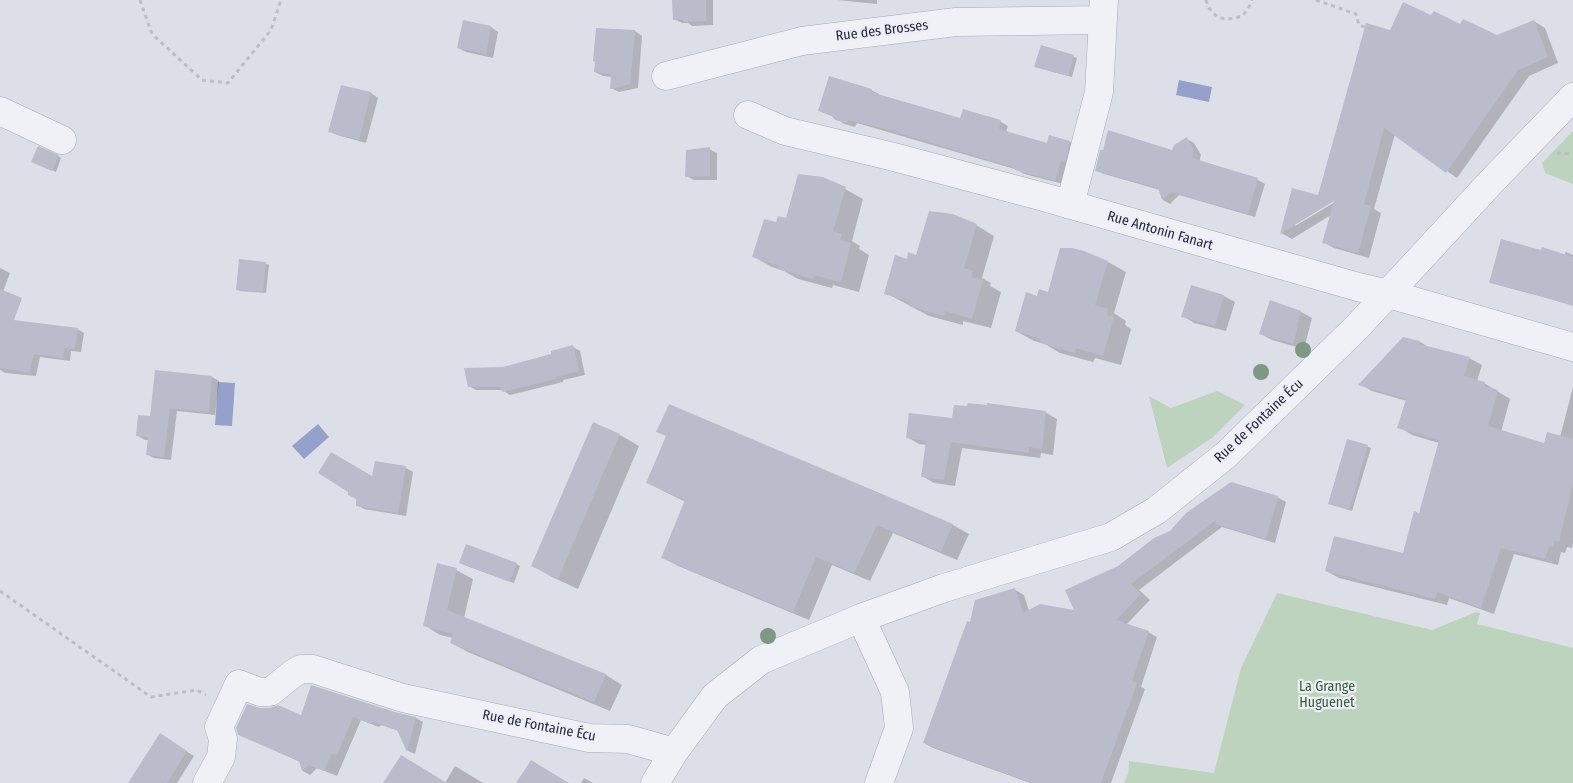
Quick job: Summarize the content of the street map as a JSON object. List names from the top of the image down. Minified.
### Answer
{"streets":{"street":["Rue des Brosses","Rue Antonin Fanart","Rue de Fontaine Écu"]},"crossings":[["Rue des Brosses","Rue Antonin Fanart"],["Rue Antonin Fanart","Rue de Fontaine Écu"]],"parks":["La Grange Huguenet"]}
